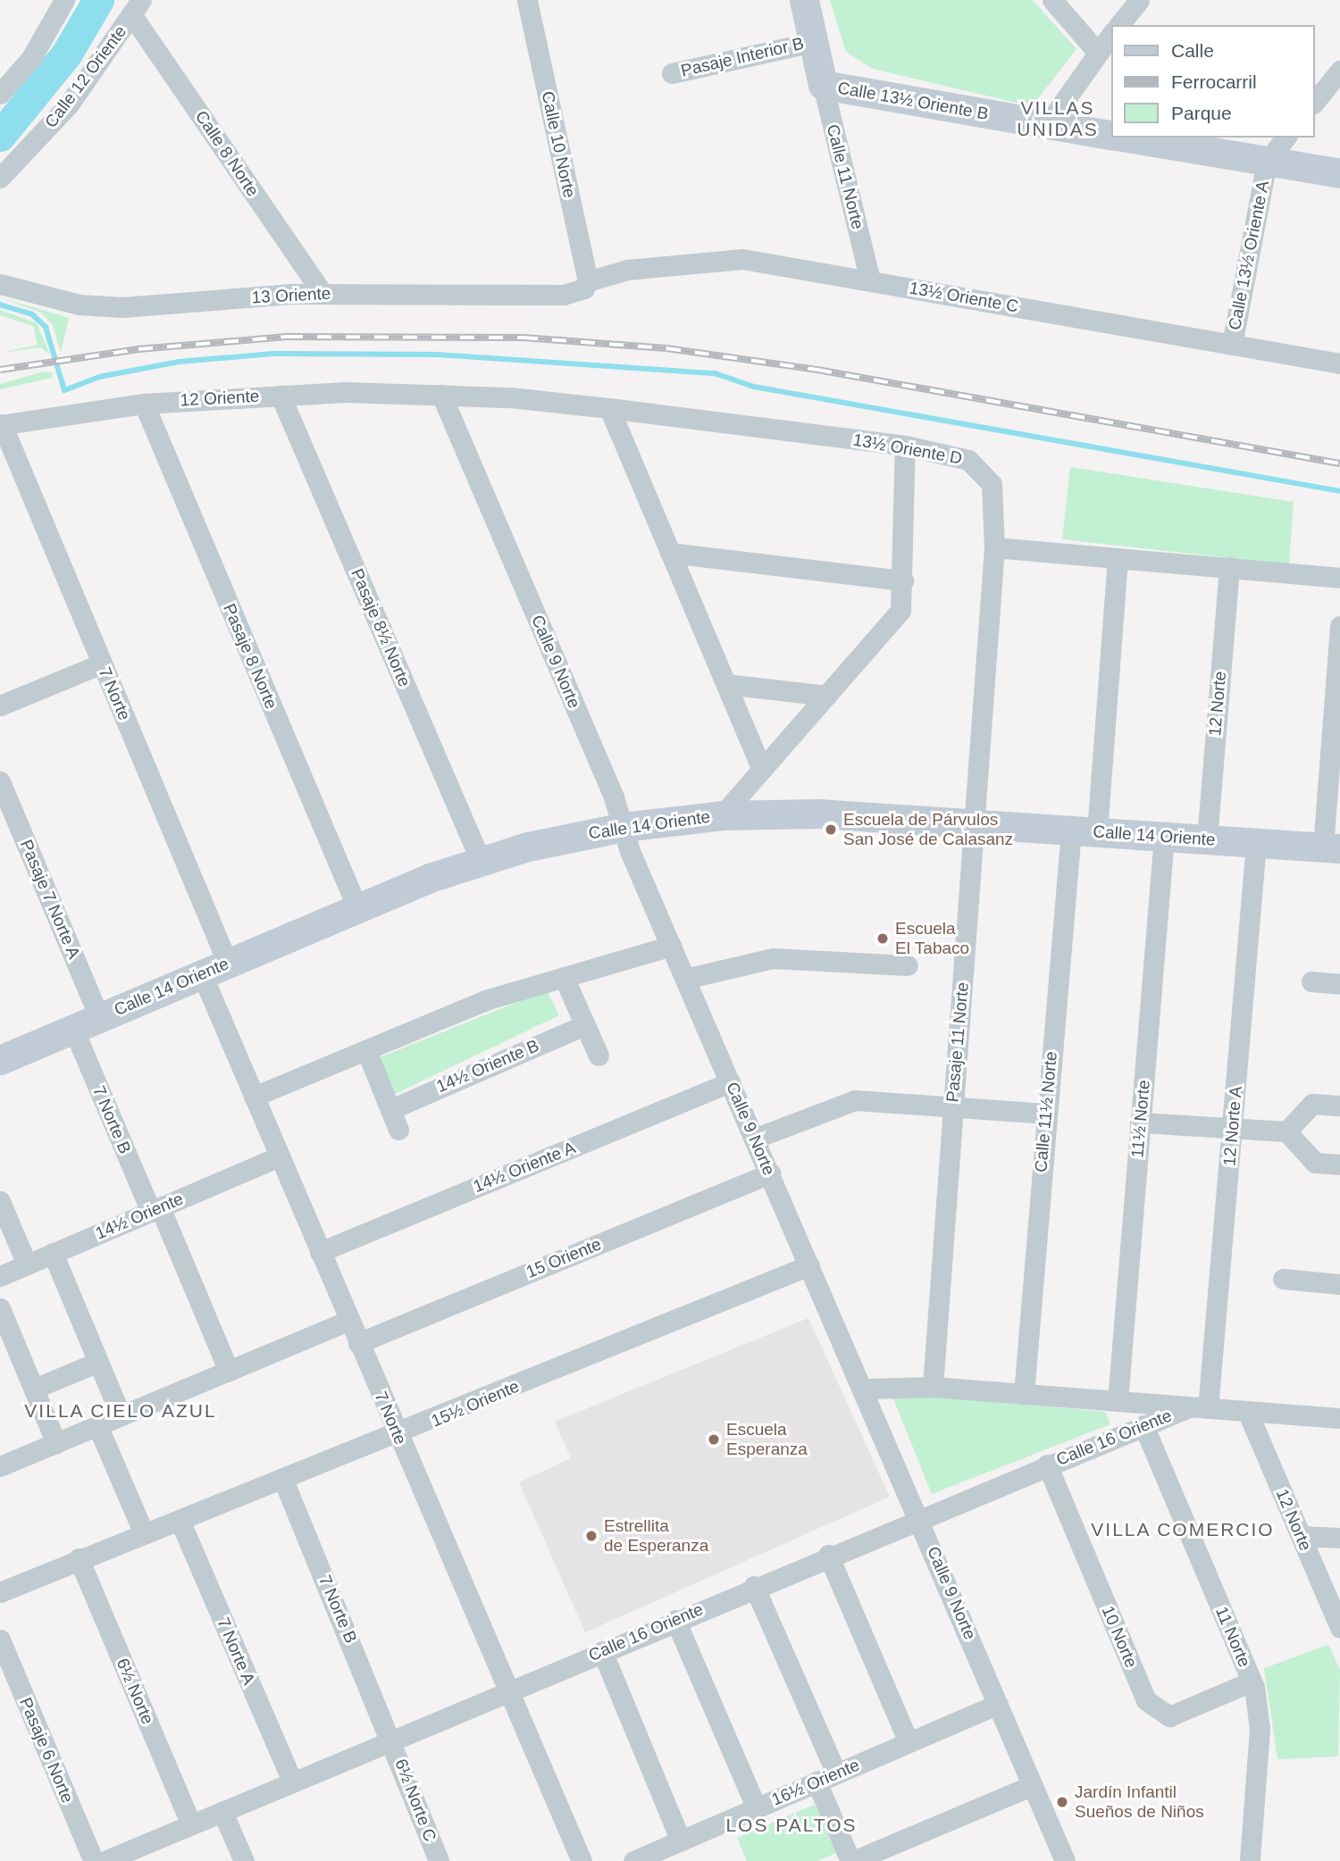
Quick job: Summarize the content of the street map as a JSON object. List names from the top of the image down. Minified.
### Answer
{"streets":{"street":["Pasaje Interior B","Calle 12 Oriente","Calle 13½ Oriente B","Calle 10 Norte","Calle 8 Norte","Calle 11 Norte","Calle 13½ Oriente A","13 Oriente","13½ Oriente C","12 Oriente","13½ Oriente D","Pasaje 8½ Norte","Pasaje 8 Norte","Calle 9 Norte","7 Norte","12 Norte","Calle 14 Oriente","Pasaje 7 Norte A","Pasaje 11 Norte","14½ Oriente B","Calle 11½ Norte","11½ Norte","7 Norte B","12 Norte A","14½ Oriente A","14½ Oriente","15 Oriente","15½ Oriente","Calle 16 Oriente","10 Norte","11 Norte","7 Norte A","6½ Norte","Pasaje 6 Norte","16½ Oriente","6½ Norte C"]},"crossings":[["Pasaje Interior B","Calle 11 Norte"],["Calle 12 Oriente","Calle 8 Norte"],["Calle 13½ Oriente B","Calle 11 Norte"],["Calle 13½ Oriente B","Calle 13½ Oriente A"],["Calle 10 Norte","13 Oriente"],["Calle 10 Norte","13½ Oriente C"],["Calle 8 Norte","13 Oriente"],["Calle 11 Norte","13½ Oriente C"],["Calle 13½ Oriente A","13½ Oriente C"],["13 Oriente","13½ Oriente C"],["12 Oriente","13½ Oriente D"],["12 Oriente","Pasaje 8½ Norte"],["12 Oriente","Pasaje 8 Norte"],["12 Oriente","Calle 9 Norte"],["12 Oriente","7 Norte"],["13½ Oriente D","Calle 9 Norte"],["13½ Oriente D","Pasaje 11 Norte"],["Pasaje 8½ Norte","Calle 14 Oriente"],["Pasaje 8 Norte","Calle 14 Oriente"],["Calle 9 Norte","Calle 14 Oriente"],["Calle 9 Norte","14½ Oriente A"],["Calle 9 Norte","15 Oriente"],["Calle 9 Norte","15½ Oriente"],["Calle 9 Norte","Calle 16 Oriente"],["Calle 9 Norte","16½ Oriente"],["7 Norte","Calle 14 Oriente"],["7 Norte","14½ Oriente A"],["7 Norte","14½ Oriente"],["7 Norte","15 Oriente"],["7 Norte","15½ Oriente"],["7 Norte","Calle 16 Oriente"],["12 Norte","Calle 14 Oriente"],["12 Norte","Calle 16 Oriente"],["Calle 14 Oriente","Pasaje 7 Norte A"],["Calle 14 Oriente","Pasaje 11 Norte"],["Calle 14 Oriente","Calle 11½ Norte"],["Calle 14 Oriente","11½ Norte"],["Calle 14 Oriente","7 Norte B"],["Calle 14 Oriente","12 Norte A"],["Pasaje 7 Norte A","7 Norte B"],["Pasaje 11 Norte","Calle 16 Oriente"],["Calle 11½ Norte","Calle 16 Oriente"],["11½ Norte","Calle 16 Oriente"],["7 Norte B","14½ Oriente"],["7 Norte B","15½ Oriente"],["7 Norte B","Calle 16 Oriente"],["7 Norte B","6½ Norte C"],["12 Norte A","Calle 16 Oriente"],["15½ Oriente","7 Norte A"],["15½ Oriente","6½ Norte"],["Calle 16 Oriente","10 Norte"],["Calle 16 Oriente","11 Norte"],["Calle 16 Oriente","7 Norte A"],["Calle 16 Oriente","6½ Norte"],["Calle 16 Oriente","Pasaje 6 Norte"],["Calle 16 Oriente","6½ Norte C"],["10 Norte","11 Norte"]],"districts":["VILLAS UNIDAS","VILLA CIELO AZUL","VILLA COMERCIO","LOS PALTOS"],"places":["Escuela de Párvulos San José de Calasanz","Escuela El Tabaco","Escuela Esperanza","Estrellita de Esperanza","Jardín Infantil Sueños de Niños"],"legend":["Calle","Ferrocarril","Parque"]}
